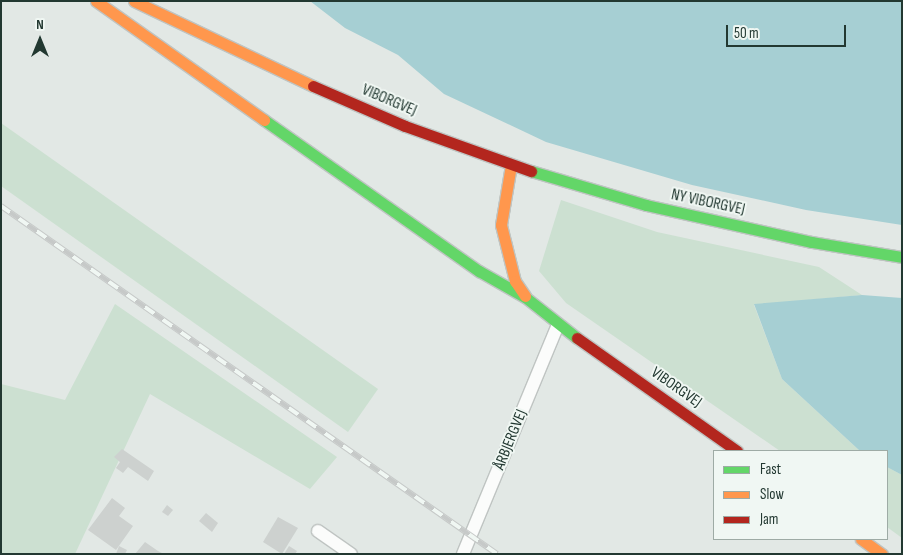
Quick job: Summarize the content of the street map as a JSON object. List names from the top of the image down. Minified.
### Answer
{"streets":{"street":["VIBORGVEJ","NY VIBORGVEJ","ÅRBJERGVEJ"]},"crossings":[["VIBORGVEJ","NY VIBORGVEJ"],["VIBORGVEJ","ÅRBJERGVEJ"]],"legend":["Fast","Slow","Jam"],"scale_bar":"50 m","north":"top"}
